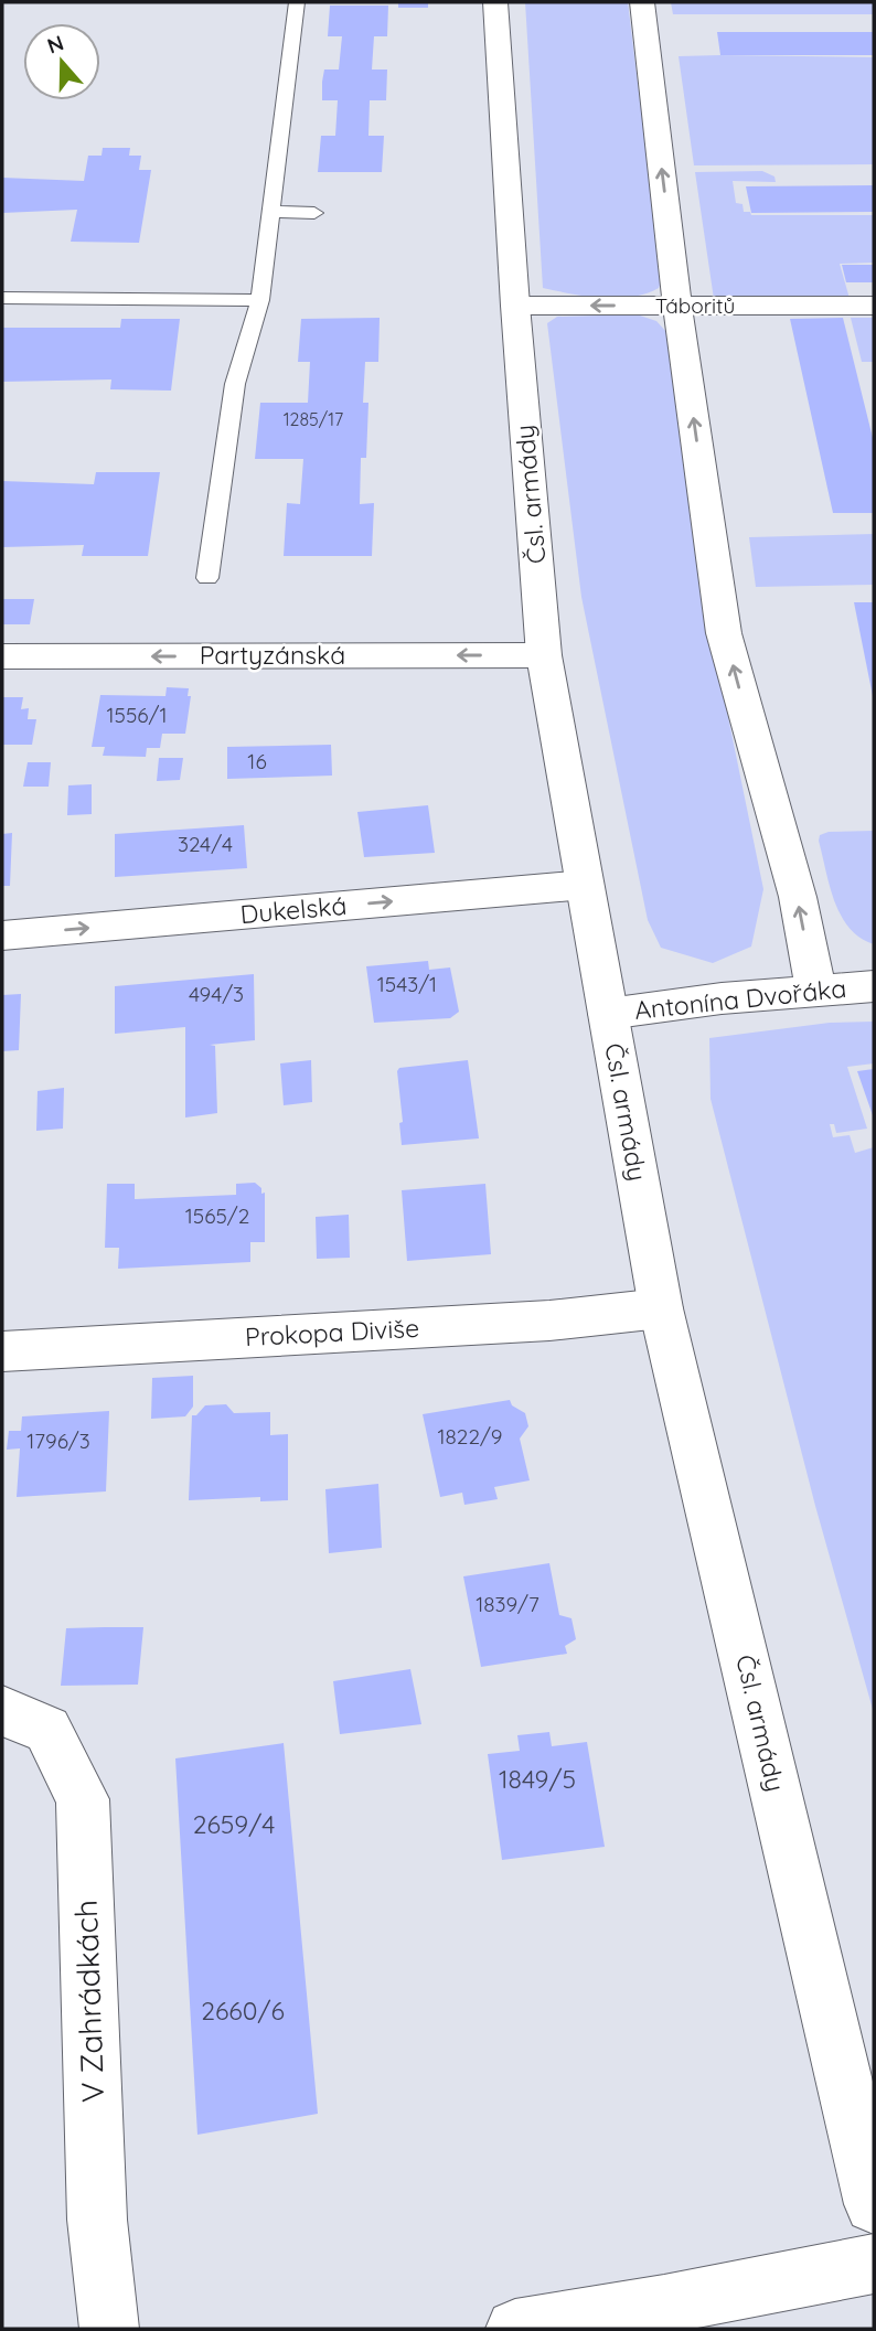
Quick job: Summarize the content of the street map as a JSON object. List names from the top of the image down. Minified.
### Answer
{"streets":{"street":["Táboritů","Čsl. armády","Partyzánská","Dukelská","Antonína Dvořáka","Prokopa Diviše","V Zahrádkách"]},"crossings":[["Táboritů","Čsl. armády"],["Čsl. armády","Partyzánská"],["Čsl. armády","Dukelská"],["Čsl. armády","Antonína Dvořáka"],["Čsl. armády","Prokopa Diviše"]],"one_way":["Táboritů","Partyzánská","Dukelská"],"house_numbers":["1285/17","1556/1","16","324/4","1543/1","494/3","1565/2","1822/9","1796/3","1839/7","1849/5","2659/4","2660/6"],"north":"top"}
